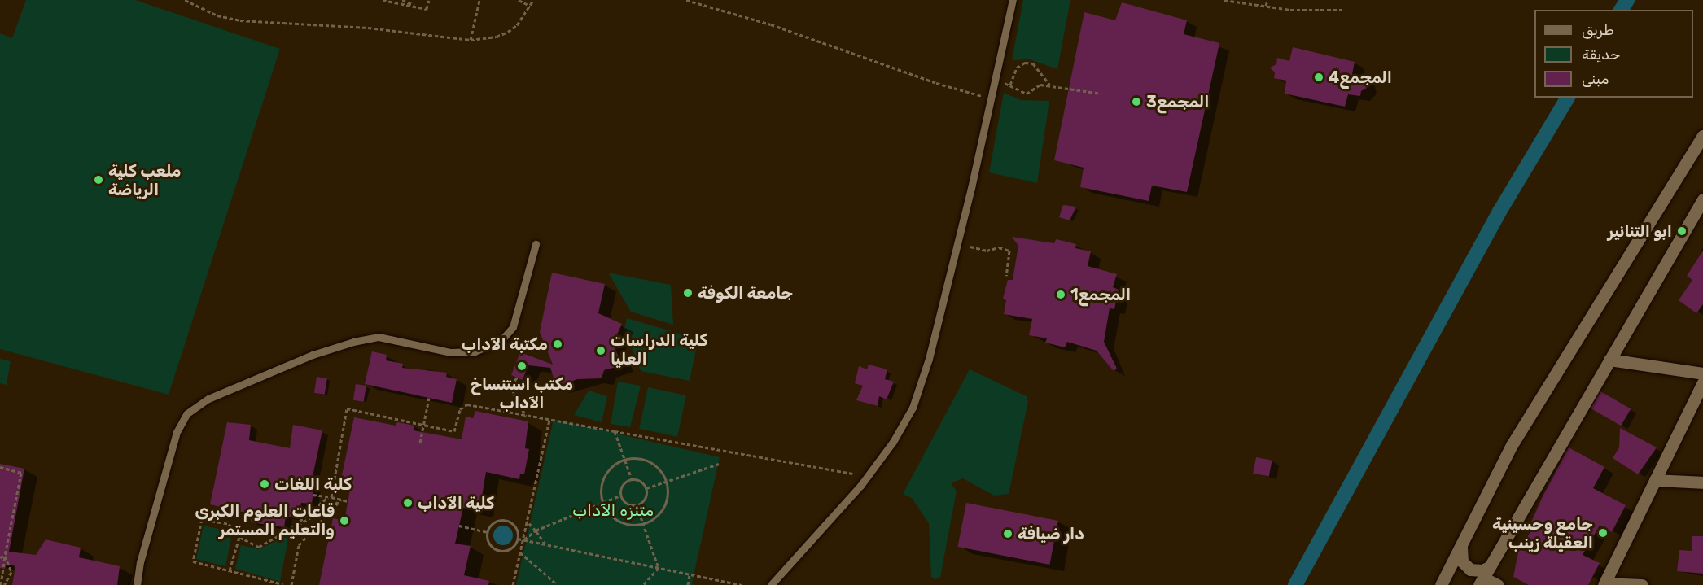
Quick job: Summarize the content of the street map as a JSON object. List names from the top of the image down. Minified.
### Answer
{"parks":["متنزه الآداب"],"places":["المجمع4","المجمع3","ملعب كلية الرياضة","ابو التنانير","جامعة الكوفة","المجمع1","مكتبة الآداب","كلية الدراسات العليا","مكتب استنساخ الآداب","كلبة اللغات","كلية الآداب","قاعات العلوم الكبرى والتعليم المستمر","جامع وحسينية العقيلة زينب","دار ضيافة"],"legend":["طريق","حديقة","مبنى"]}
